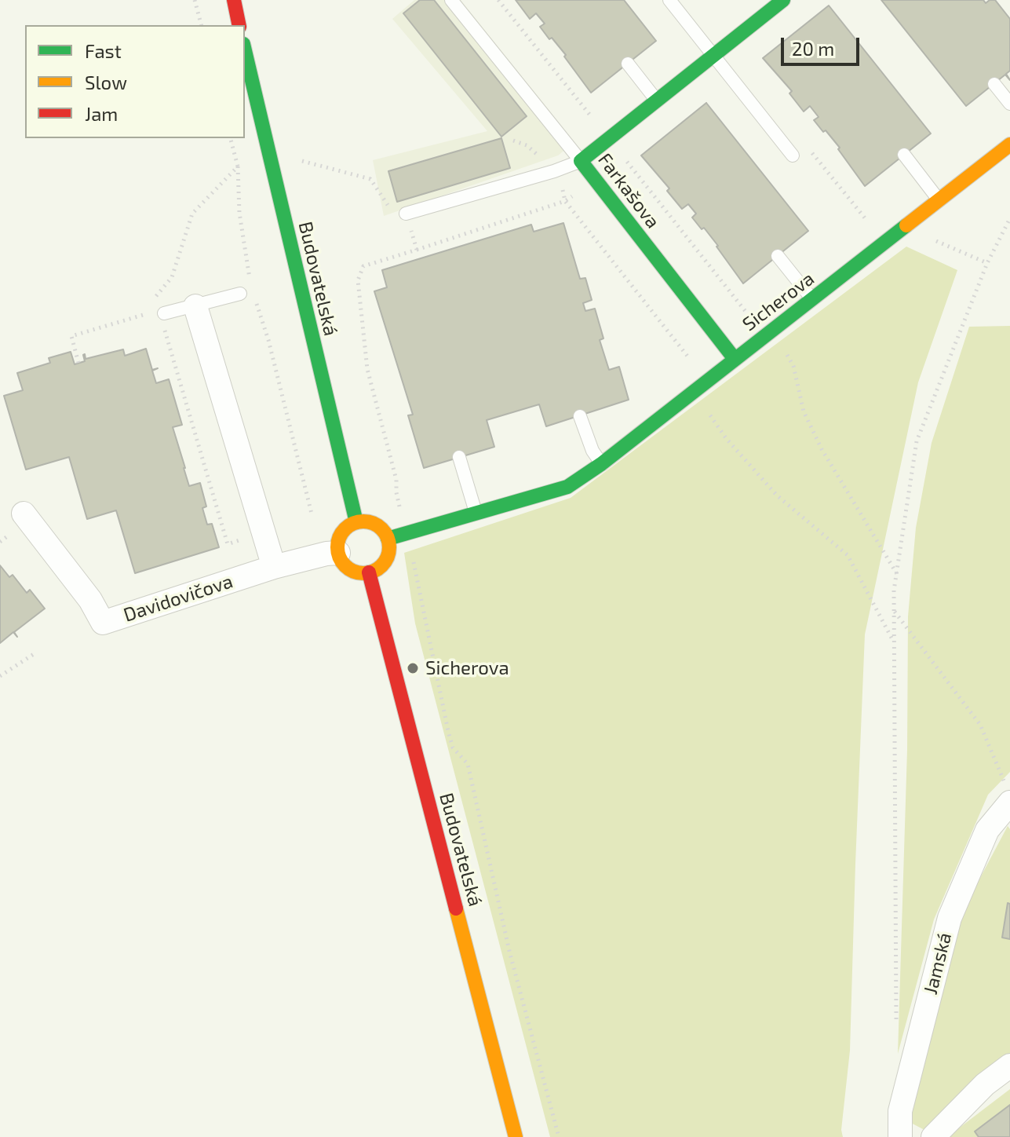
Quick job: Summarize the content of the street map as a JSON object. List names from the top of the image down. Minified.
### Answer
{"streets":{"street":["Farkašova","Budovatelská","Sicherova","Davidovičova","Jamská"]},"crossings":[["Farkašova","Sicherova"],["Budovatelská","Sicherova"],["Budovatelská","Davidovičova"],["Sicherova","Davidovičova"]],"places":["Sicherova"],"legend":["Fast","Slow","Jam"],"scale_bar":"20 m"}
